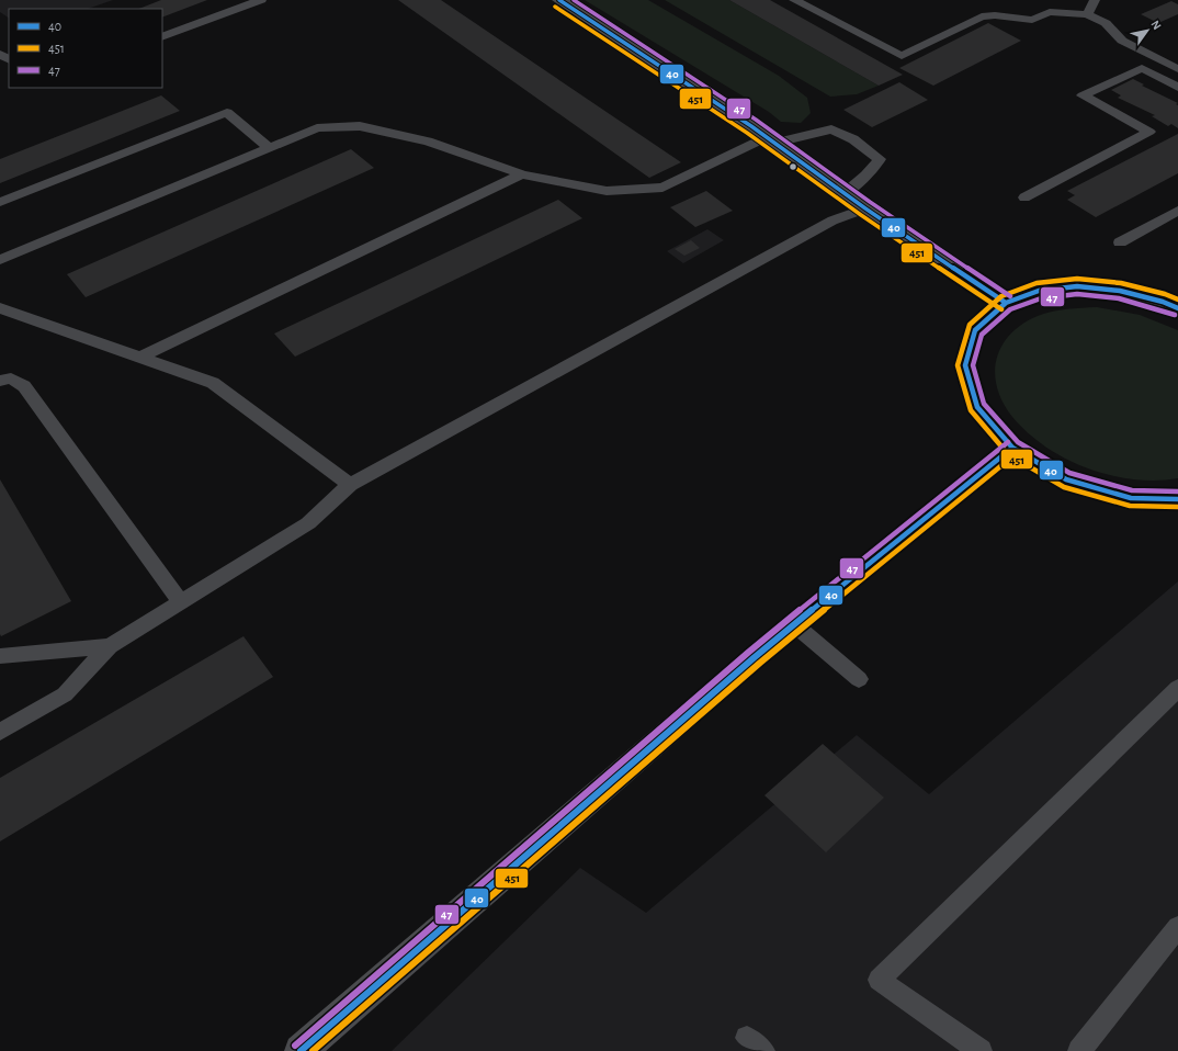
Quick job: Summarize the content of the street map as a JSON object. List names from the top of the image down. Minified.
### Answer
{"lines":["transit line 40","transit line 47","transit line 451"],"legend":["40","451","47"],"north":"top right"}
